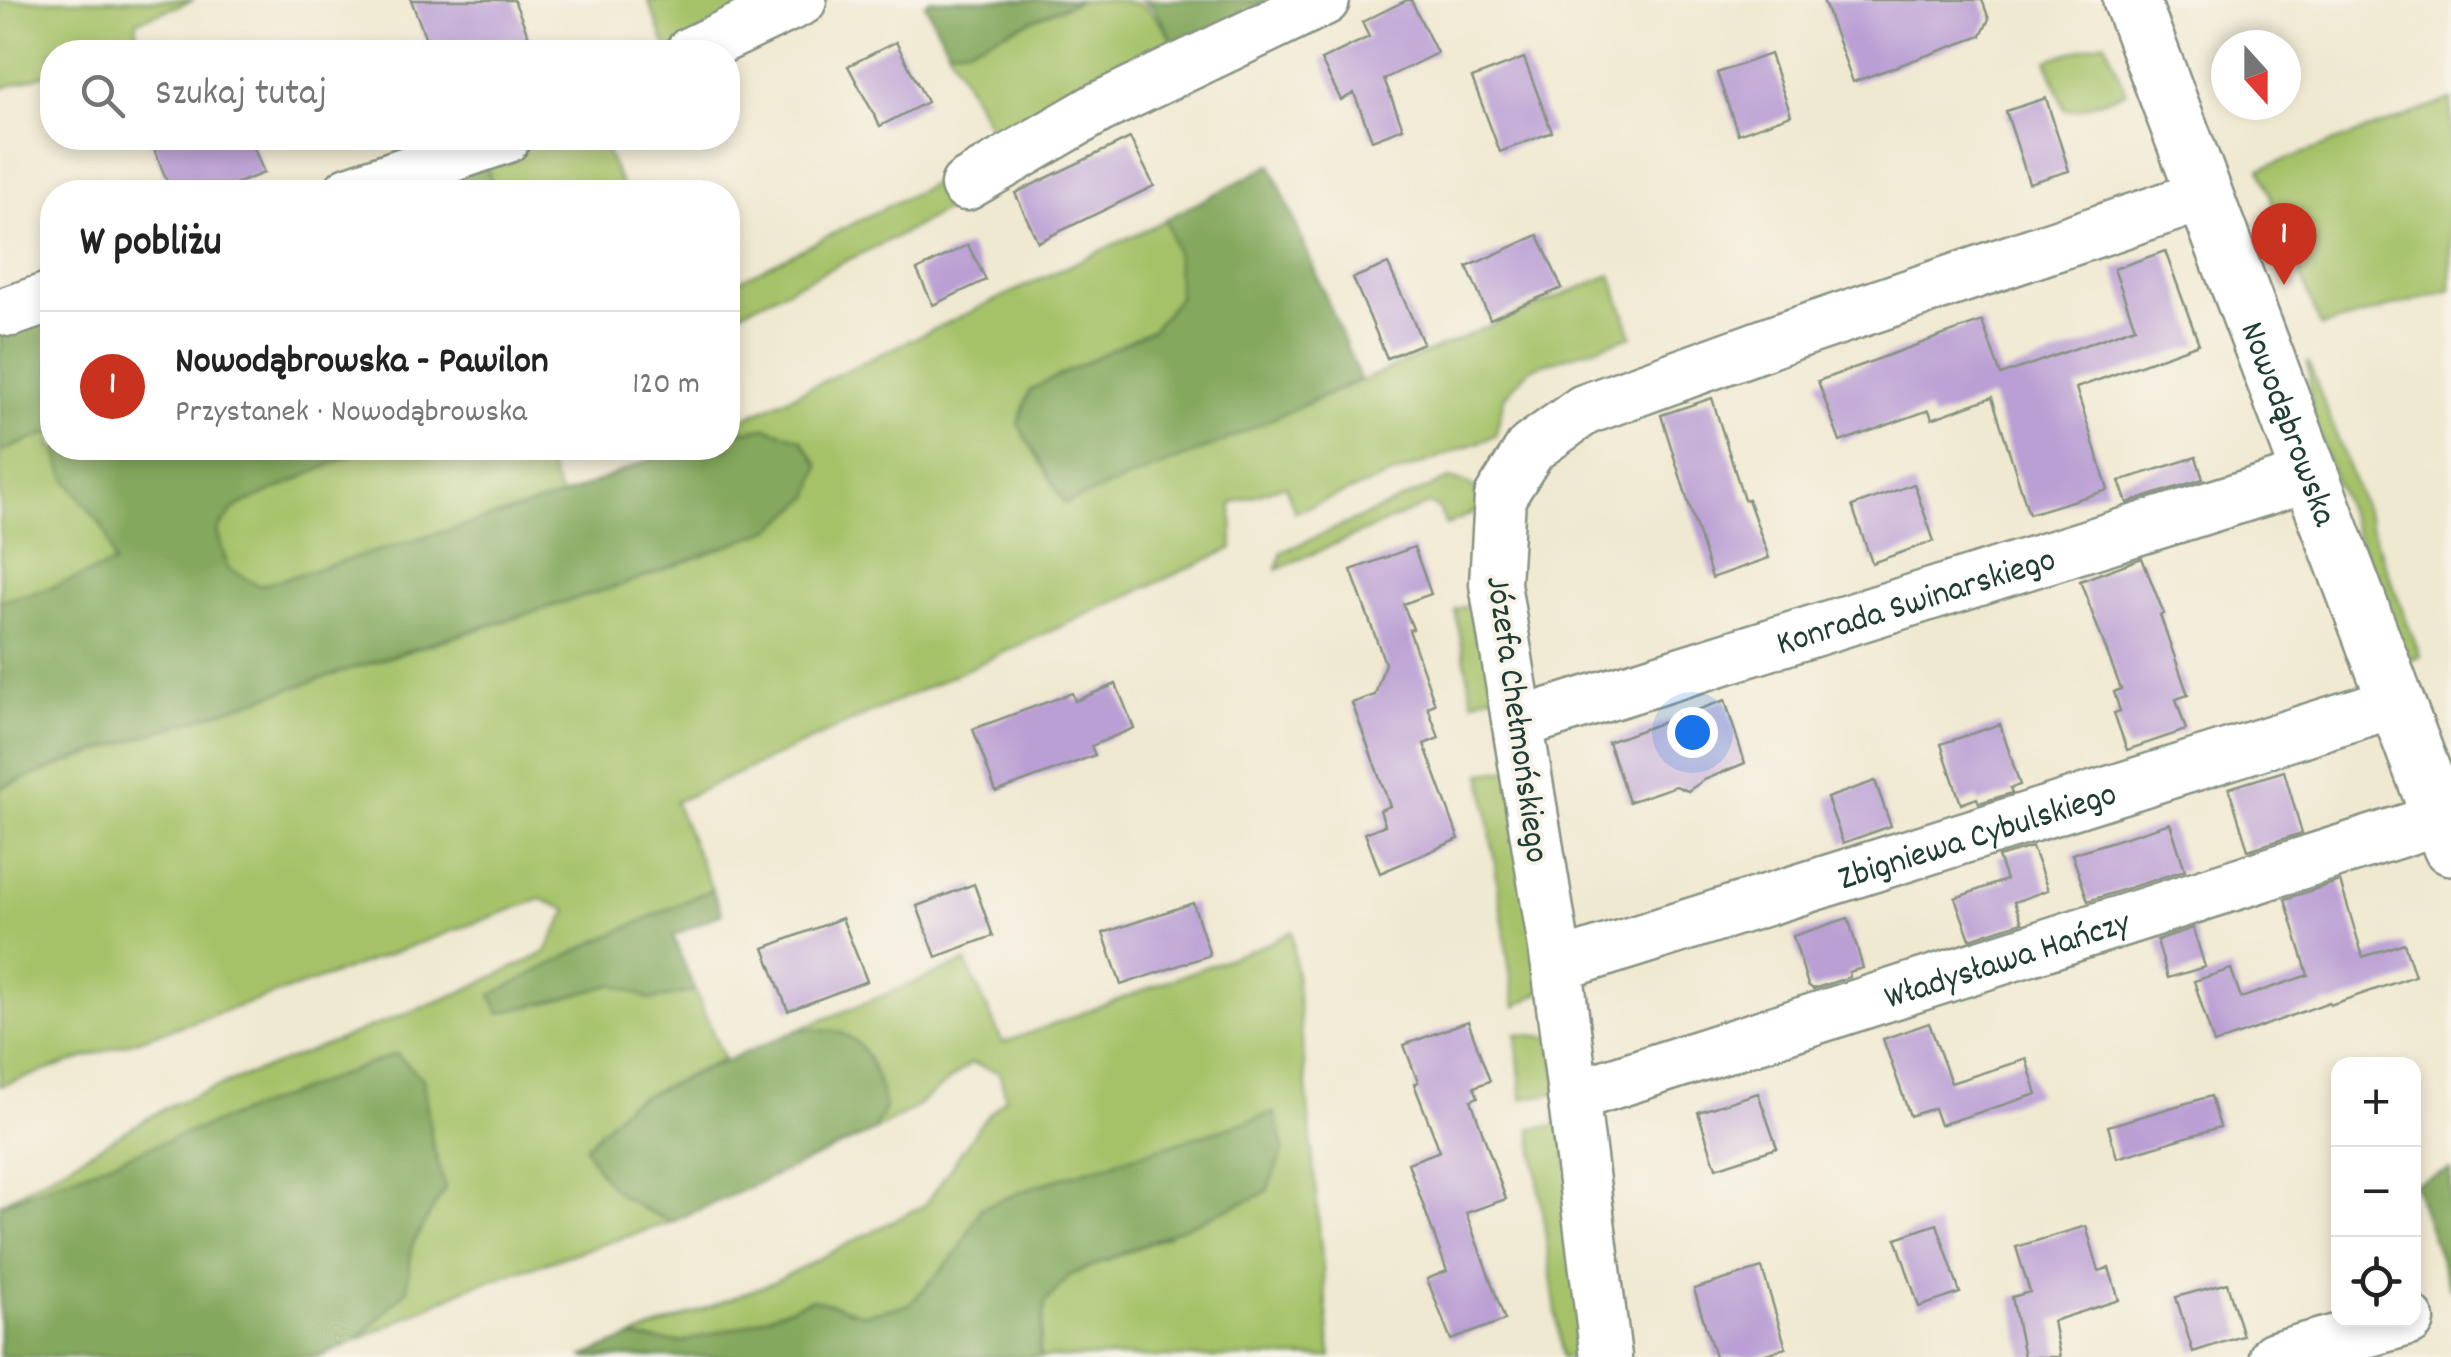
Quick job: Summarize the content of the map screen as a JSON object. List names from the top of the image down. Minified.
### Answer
{"streets":{"street":["Nowodąbrowska","Konrada Swinarskiego","Józefa Chełmońskiego","Zbigniewa Cybulskiego","Władysława Hańczy"]},"crossings":[["Nowodąbrowska","Konrada Swinarskiego"],["Nowodąbrowska","Józefa Chełmońskiego"],["Nowodąbrowska","Zbigniewa Cybulskiego"],["Nowodąbrowska","Władysława Hańczy"],["Konrada Swinarskiego","Józefa Chełmońskiego"],["Józefa Chełmońskiego","Zbigniewa Cybulskiego"],["Józefa Chełmońskiego","Władysława Hańczy"]],"north":"bottom","page":{"search":"Szukaj tutaj","heading":"W pobliżu","pins":"1","list":[{"mark":"1","name":"Nowodąbrowska - Pawilon","note":"Przystanek · Nowodąbrowska","value":"120 m"}],"map_buttons":["+","−"]}}
